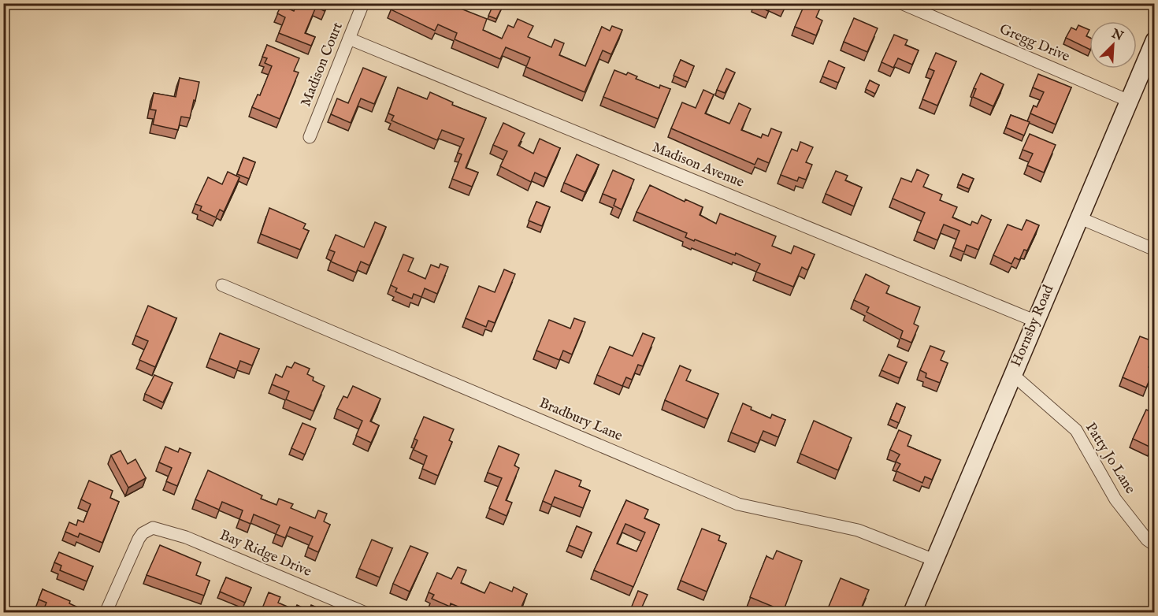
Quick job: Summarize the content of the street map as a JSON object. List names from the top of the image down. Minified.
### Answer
{"streets":{"street":["Gregg Drive","Madison Court","Madison Avenue","Hornsby Road","Bradbury Lane","Patty Jo Lane","Bay Ridge Drive"]},"crossings":[["Gregg Drive","Hornsby Road"],["Madison Court","Madison Avenue"],["Madison Avenue","Hornsby Road"],["Hornsby Road","Bradbury Lane"],["Hornsby Road","Patty Jo Lane"]],"north":"top right"}
